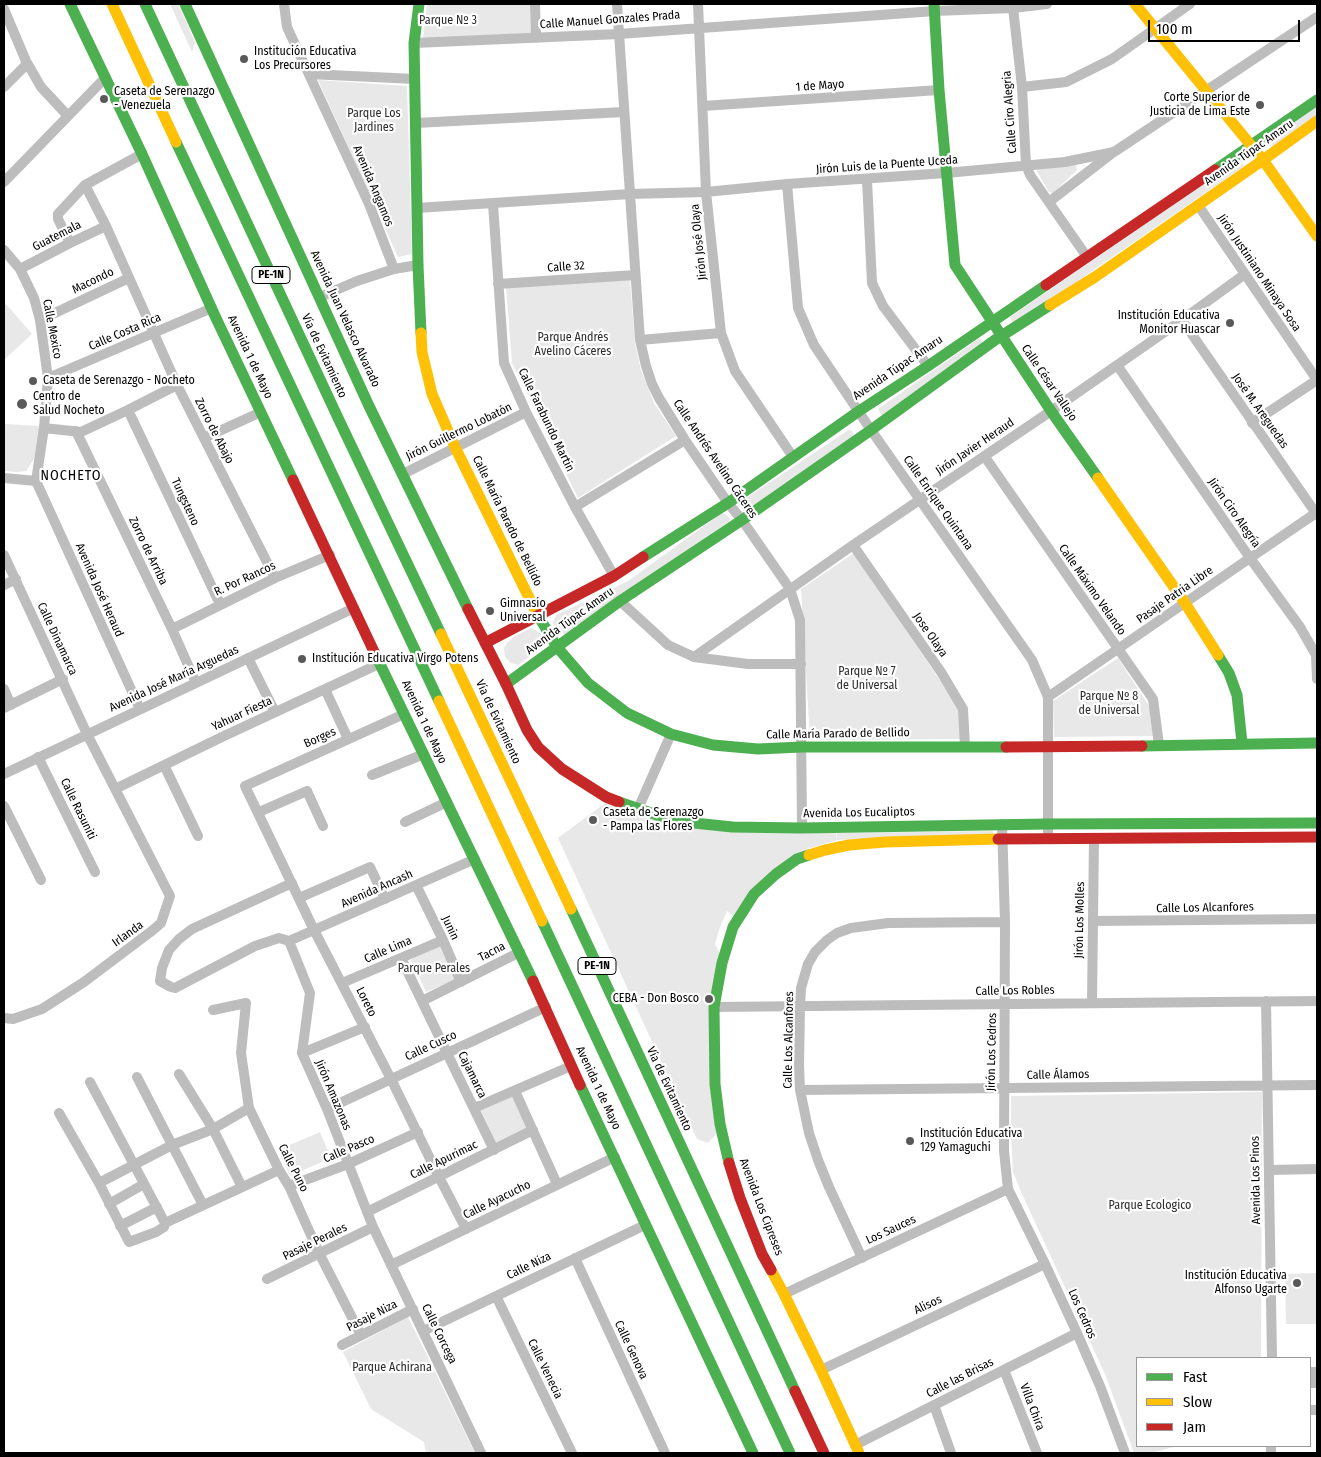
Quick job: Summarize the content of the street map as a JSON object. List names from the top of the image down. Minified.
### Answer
{"streets":{"main road":["Avenida Túpac Amaru","PE-1N","Avenida Juan Velasco Alvarado","Vía de Evitamiento","Avenida 1 de Mayo","Calle César Vallejo","Calle María Parado de Bellido","Avenida Los Eucaliptos","Avenida Los Cipreses"],"street":["Calle Manuel Gonzales Prada","1 de Mayo","Calle Ciro Alegria","Jirón Luis de la Puente Uceda","Avenida Angamos","Guatemala","Jirón José Olaya","Calle 32","Jirón Justiniano Minaya Sosa","Macondo","Calle Mexico","Calle Costa Rica","José M. Areguedas","Calle Farabundo Martín","Zorro de Abajo","Jirón Guillermo Lobatón","Jirón Javier Heraud","Calle Andrés Avelino Cáceres","Tungsteno","Calle Enrique Quintana","Jirón Ciro Alegría","Zorro de Arriba","R. Por Rancos","Avenida José Heraud","Calle Máximo Velando","Pasaje Patria Libre","Jose Olaya","Calle Dinamarca","Avenida José María Arguedas","Yahuar Fiesta","Borges","Calle Rasuniti","Avenida Ancash","Calle Los Alcanfores","Jirón Los Molles","Junin","Irlanda","Calle Lima","Tacna","Calle Los Robles","Loreto","Calle Cusco","Jirón Los Cedros","Cajamarca","Calle Álamos","Jirón Amazonas","Calle Pasco","Calle Apurimac","Calle Puno","Avenida Los Pinos","Calle Ayacucho","Los Sauces","Pasaje Perales","Calle Niza","Alisos","Los Cedros","Pasaje Niza","Calle Corcega","Calle Genova","Calle Venecia","Calle las Brisas","Villa Chira"]},"crossings":[["Calle Manuel Gonzales Prada","Calle Ciro Alegria"],["Calle Manuel Gonzales Prada","Jirón José Olaya"],["Calle Manuel Gonzales Prada","Calle César Vallejo"],["Calle Manuel Gonzales Prada","Calle Andrés Avelino Cáceres"],["Calle Manuel Gonzales Prada","Calle María Parado de Bellido"],["1 de Mayo","Jirón José Olaya"],["1 de Mayo","Calle César Vallejo"],["Calle Ciro Alegria","Avenida Túpac Amaru"],["Calle Ciro Alegria","Jirón Luis de la Puente Uceda"],["Avenida Túpac Amaru","Jirón José Olaya"],["Avenida Túpac Amaru","Jirón Justiniano Minaya Sosa"],["Avenida Túpac Amaru","Avenida Juan Velasco Alvarado"],["Avenida Túpac Amaru","Calle César Vallejo"],["Avenida Túpac Amaru","Calle Farabundo Martín"],["Avenida Túpac Amaru","Calle Andrés Avelino Cáceres"],["Avenida Túpac Amaru","Calle Enrique Quintana"],["Avenida Túpac Amaru","Calle María Parado de Bellido"],["Avenida Túpac Amaru","Avenida Los Eucaliptos"],["Jirón Luis de la Puente Uceda","Jirón José Olaya"],["Jirón Luis de la Puente Uceda","Calle César Vallejo"],["Jirón Luis de la Puente Uceda","Calle Farabundo Martín"],["Jirón Luis de la Puente Uceda","Calle Andrés Avelino Cáceres"],["Jirón Luis de la Puente Uceda","Calle Enrique Quintana"],["Jirón Luis de la Puente Uceda","Calle María Parado de Bellido"],["Guatemala","Calle Mexico"],["Guatemala","Zorro de Abajo"],["Calle 32","Calle Farabundo Martín"],["Calle 32","Calle Andrés Avelino Cáceres"],["Jirón Justiniano Minaya Sosa","Jirón Javier Heraud"],["Macondo","Calle Mexico"],["Macondo","Zorro de Abajo"],["Avenida Juan Velasco Alvarado","Jirón Guillermo Lobatón"],["Avenida Juan Velasco Alvarado","Avenida Los Eucaliptos"],["Calle Mexico","Calle Costa Rica"],["Calle Mexico","Avenida José Heraud"],["Calle Costa Rica","Avenida 1 de Mayo"],["Calle Costa Rica","Zorro de Abajo"],["Avenida 1 de Mayo","R. Por Rancos"],["Avenida 1 de Mayo","Avenida José María Arguedas"],["Avenida 1 de Mayo","Yahuar Fiesta"],["Avenida 1 de Mayo","Borges"],["Avenida 1 de Mayo","Avenida Ancash"],["Avenida 1 de Mayo","Tacna"],["Avenida 1 de Mayo","Calle Cusco"],["Avenida 1 de Mayo","Calle Ayacucho"],["Avenida 1 de Mayo","Calle Niza"],["Calle César Vallejo","Jirón Javier Heraud"],["Calle César Vallejo","Calle María Parado de Bellido"],["Calle César Vallejo","Pasaje Patria Libre"],["José M. Areguedas","Jirón Javier Heraud"],["José M. Areguedas","Pasaje Patria Libre"],["Calle Farabundo Martín","Jirón Guillermo Lobatón"],["Zorro de Abajo","R. Por Rancos"],["Jirón Guillermo Lobatón","Calle María Parado de Bellido"],["Jirón Javier Heraud","Calle Andrés Avelino Cáceres"],["Jirón Javier Heraud","Calle Enrique Quintana"],["Jirón Javier Heraud","Jirón Ciro Alegría"],["Jirón Javier Heraud","Calle Máximo Velando"],["Jirón Javier Heraud","Jose Olaya"],["Calle Andrés Avelino Cáceres","Calle María Parado de Bellido"],["Calle Andrés Avelino Cáceres","Avenida Los Eucaliptos"],["Tungsteno","R. Por Rancos"],["Calle Enrique Quintana","Calle María Parado de Bellido"],["Calle Enrique Quintana","Pasaje Patria Libre"],["Calle Enrique Quintana","Avenida Los Eucaliptos"],["Jirón Ciro Alegría","Pasaje Patria Libre"],["Calle María Parado de Bellido","Calle Máximo Velando"],["Calle María Parado de Bellido","Jose Olaya"],["Zorro de Arriba","R. Por Rancos"],["Zorro de Arriba","Avenida José María Arguedas"],["Avenida José Heraud","Avenida José María Arguedas"],["Calle Máximo Velando","Pasaje Patria Libre"],["Calle Dinamarca","Avenida José María Arguedas"],["Calle Dinamarca","Irlanda"],["Avenida José María Arguedas","Calle Rasuniti"],["Avenida José María Arguedas","Irlanda"],["Yahuar Fiesta","Irlanda"],["Borges","Loreto"],["Avenida Los Eucaliptos","Jirón Los Cedros"],["Avenida Ancash","Junin"],["Avenida Ancash","Loreto"],["Avenida Ancash","Jirón Amazonas"],["Calle Los Alcanfores","Jirón Los Molles"],["Calle Los Alcanfores","Calle Los Robles"],["Calle Los Alcanfores","Jirón Los Cedros"],["Calle Los Alcanfores","Calle Álamos"],["Calle Los Alcanfores","Los Sauces"],["Jirón Los Molles","Calle Los Robles"],["Junin","Calle Lima"],["Junin","Tacna"],["Calle Lima","Loreto"],["Calle Lima","Cajamarca"],["Tacna","Cajamarca"],["Calle Los Robles","Jirón Los Cedros"],["Calle Los Robles","Avenida Los Pinos"],["Calle Los Robles","Avenida Los Cipreses"],["Loreto","Calle Cusco"],["Loreto","Calle Pasco"],["Loreto","Calle Apurimac"],["Loreto","Calle Ayacucho"],["Calle Cusco","Cajamarca"],["Calle Cusco","Jirón Amazonas"],["Jirón Los Cedros","Calle Álamos"],["Jirón Los Cedros","Avenida Los Cipreses"],["Jirón Los Cedros","Los Sauces"],["Jirón Los Cedros","Los Cedros"],["Cajamarca","Calle Apurimac"],["Calle Álamos","Avenida Los Pinos"],["Jirón Amazonas","Calle Pasco"],["Jirón Amazonas","Calle Apurimac"],["Jirón Amazonas","Pasaje Perales"],["Jirón Amazonas","Calle Corcega"],["Calle Pasco","Calle Puno"],["Calle Puno","Pasaje Perales"],["Calle Puno","Pasaje Niza"],["Calle Ayacucho","Calle Corcega"],["Avenida Los Cipreses","Los Sauces"],["Avenida Los Cipreses","Alisos"],["Avenida Los Cipreses","Calle las Brisas"],["Los Sauces","Los Cedros"],["Pasaje Perales","Calle Corcega"],["Calle Niza","Calle Corcega"],["Calle Niza","Calle Genova"],["Calle Niza","Calle Venecia"],["Alisos","Los Cedros"],["Los Cedros","Calle las Brisas"],["Pasaje Niza","Calle Corcega"],["Calle las Brisas","Villa Chira"]],"districts":["NOCHETO"],"parks":["Parque Nº 3","Parque Los Jardines","Parque Andrés Avelino Cáceres","Parque Nº 7 de Universal","Parque Nº 8 de Universal","Parque Perales","Parque Ecologico","Parque Achirana"],"places":["Institución Educativa Los Precursores","Caseta de Serenazgo - Venezuela","Corte Superior de Justicia de Lima Este","Institución Educativa Monitor Huascar","Caseta de Serenazgo - Nocheto","Centro de Salud Nocheto","Gimnasio Universal","Institución Educativa Virgo Potens","Caseta de Serenazgo - Pampa las Flores","CEBA - Don Bosco","Institución Educativa 129 Yamaguchi","Institución Educativa Alfonso Ugarte"],"legend":["Fast","Slow","Jam"],"scale_bar":"100 m"}
